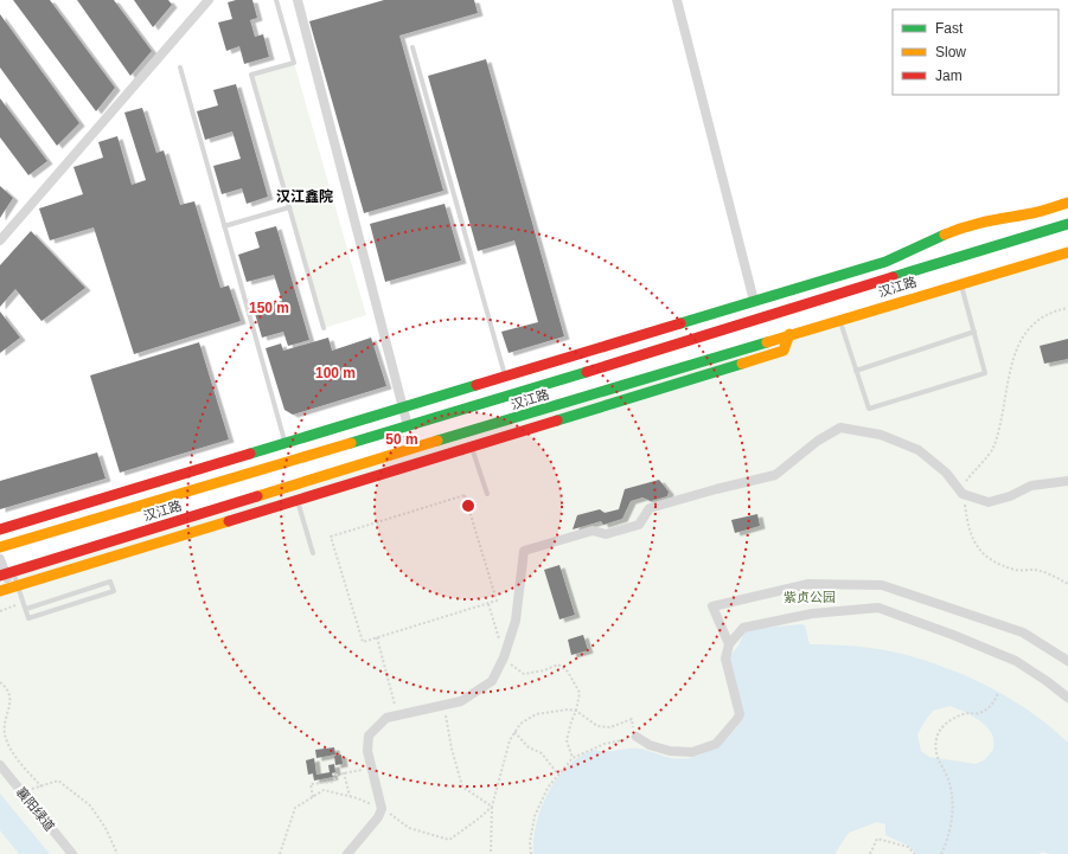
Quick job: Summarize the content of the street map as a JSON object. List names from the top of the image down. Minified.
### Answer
{"streets":{"main road":["汉江路"],"street":["襄阳绿道"]},"districts":["汉江鑫院"],"parks":["紫贞公园"],"legend":["Fast","Slow","Jam"],"rings":["150 m","100 m","50 m"]}
